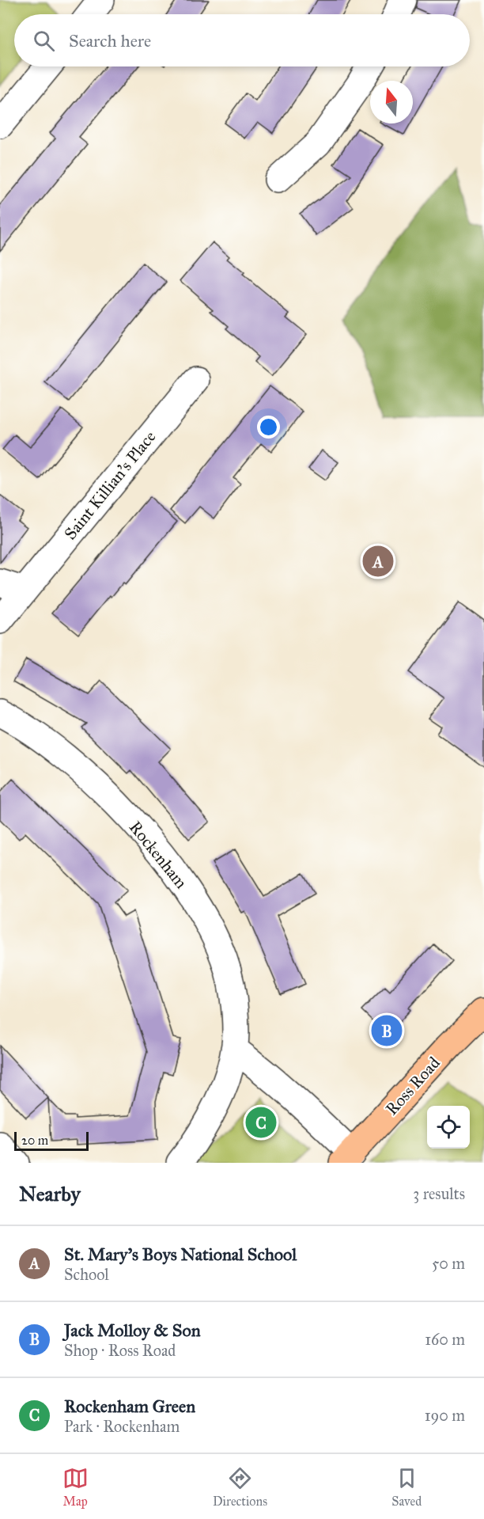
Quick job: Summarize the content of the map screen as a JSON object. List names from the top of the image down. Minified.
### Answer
{"streets":{"main road":["Ross Road"],"street":["Saint Killian's Place","Rockenham"]},"scale_bar":"20 m","north":"top","page":{"search":"Search here","pins":["A","B","C"],"scale":"20 m","heading":["Nearby","3 results"],"list":[{"mark":"A","name":"St. Mary's Boys National School","note":"School","value":"50 m"},{"mark":"B","name":"Jack Molloy & Son","note":"Shop · Ross Road","value":"160 m"},{"mark":"C","name":"Rockenham Green","note":"Park · Rockenham","value":"190 m"}],"nav":["Map","Directions","Saved"]}}
